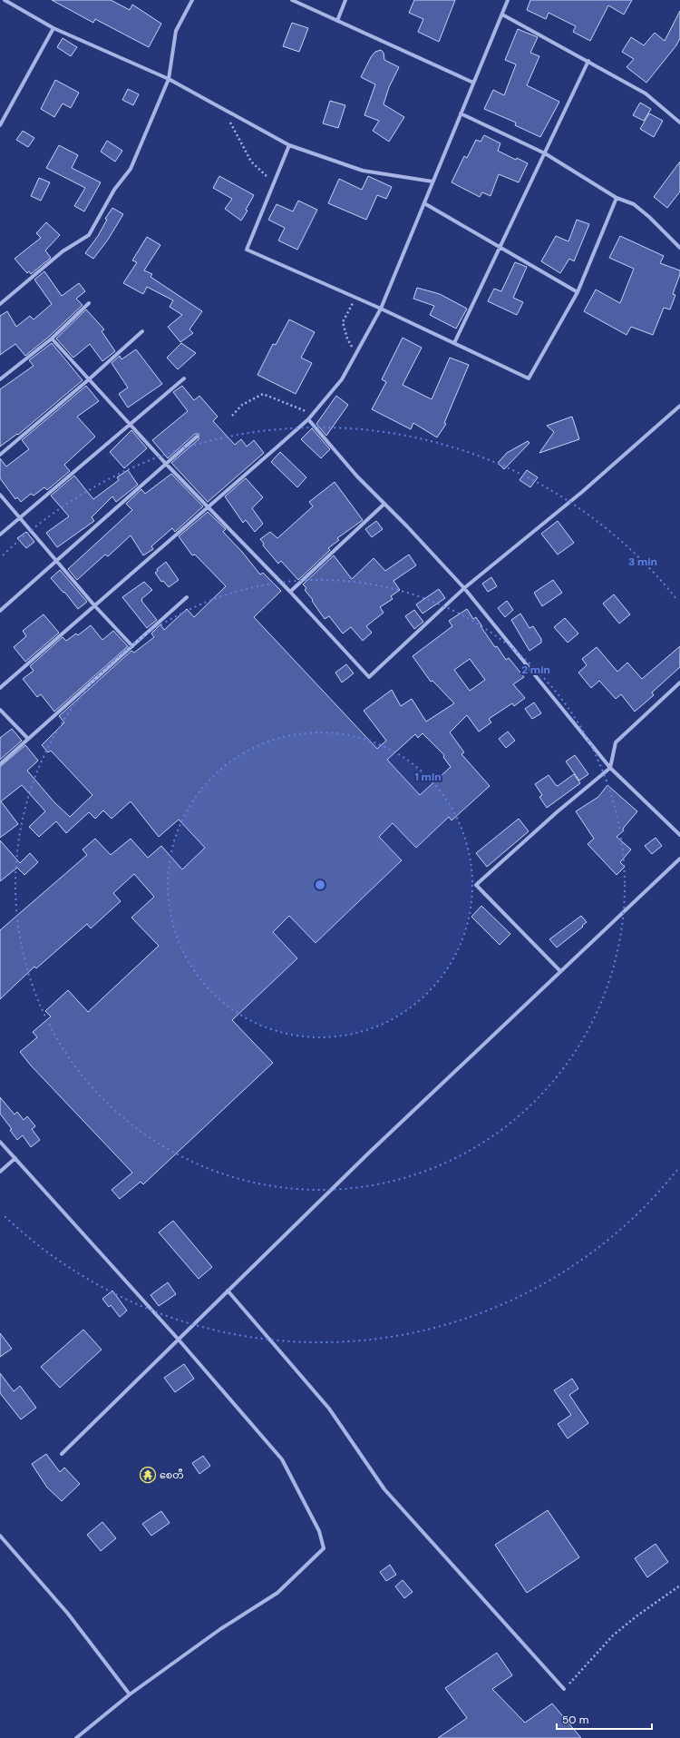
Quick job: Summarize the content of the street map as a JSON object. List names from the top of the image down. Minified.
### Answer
{"places":{"temple":["စေတီ"]},"scale_bar":"50 m","rings":["3 min","2 min","1 min"]}
